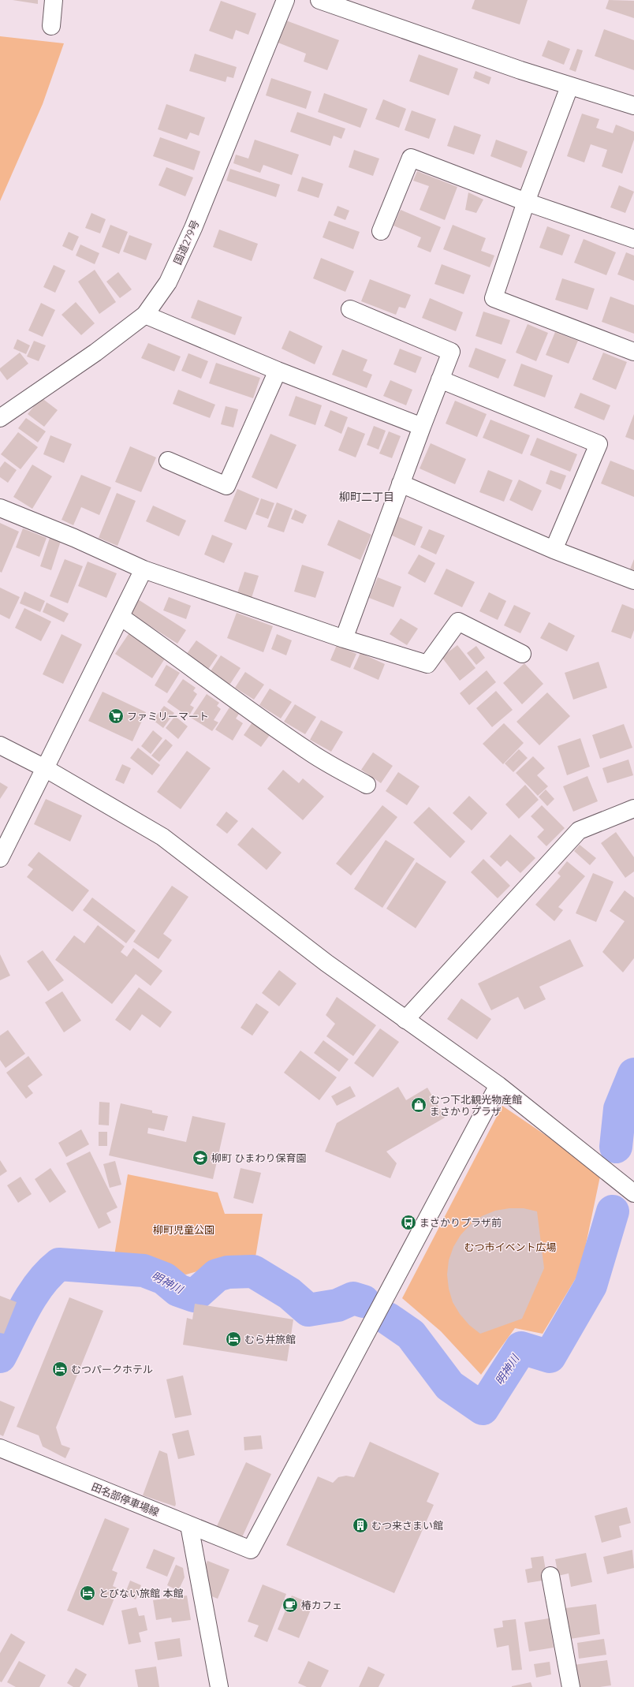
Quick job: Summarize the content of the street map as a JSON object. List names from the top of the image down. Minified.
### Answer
{"streets":{"main road":["国道279号","田名部停車場線"]},"districts":["柳町二丁目"],"water":["明神川"],"parks":["柳町児童公園","むつ市イベント広場"],"places":{"supermarket":["ファミリーマート"],"shop":["むつ下北観光物産館 まさかりプラザ"],"school or university":["柳町 ひまわり保育園"],"bus stop":["まさかりプラザ前"],"hotel":["むら井旅館","むつパークホテル","とびない旅館 本館"],"building":["むつ来さまい館"],"cafe":["椿カフェ"]}}
